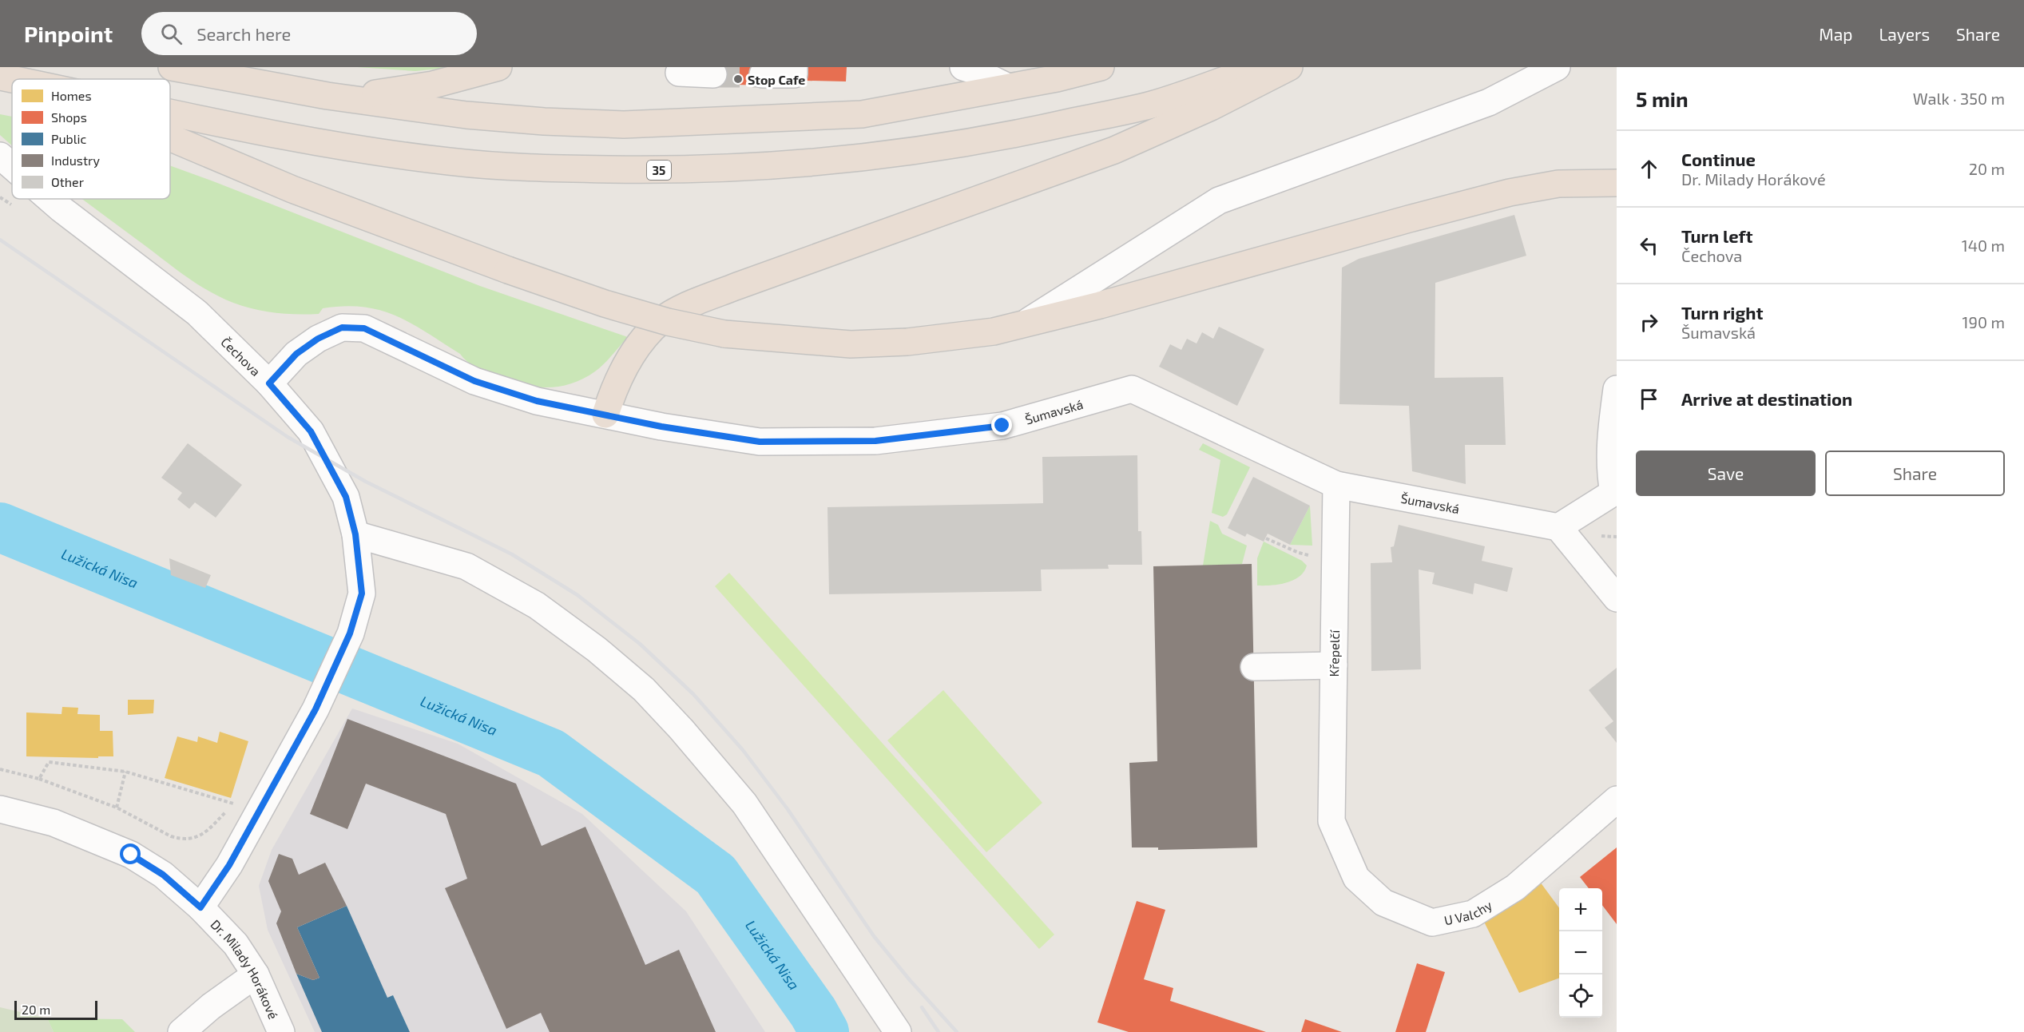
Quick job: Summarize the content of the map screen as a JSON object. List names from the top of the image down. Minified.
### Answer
{"streets":{"highway":["35"],"street":["Čechova","Šumavská","Křepelčí","U Valchy","Dr. Milady Horákové"]},"crossings":[["Čechova","Šumavská"],["Čechova","Dr. Milady Horákové"],["Šumavská","Křepelčí"],["Křepelčí","U Valchy"]],"water":["Lužická Nisa"],"places":["Stop Cafe"],"legend":["Homes","Shops","Public","Industry","Other"],"scale_bar":"20 m","page":{"header":"Pinpoint","search":"Search here","nav":["Map","Layers","Share"],"heading":["5 min","Walk · 350 m"],"list":[["Continue","Dr. Milady Horákové","20 m"],["Turn left","Čechova","140 m"],["Turn right","Šumavská","190 m"],"Arrive at destination"],"buttons":["Save","Share"],"map_buttons":["+","−"],"scale":"20 m"}}
